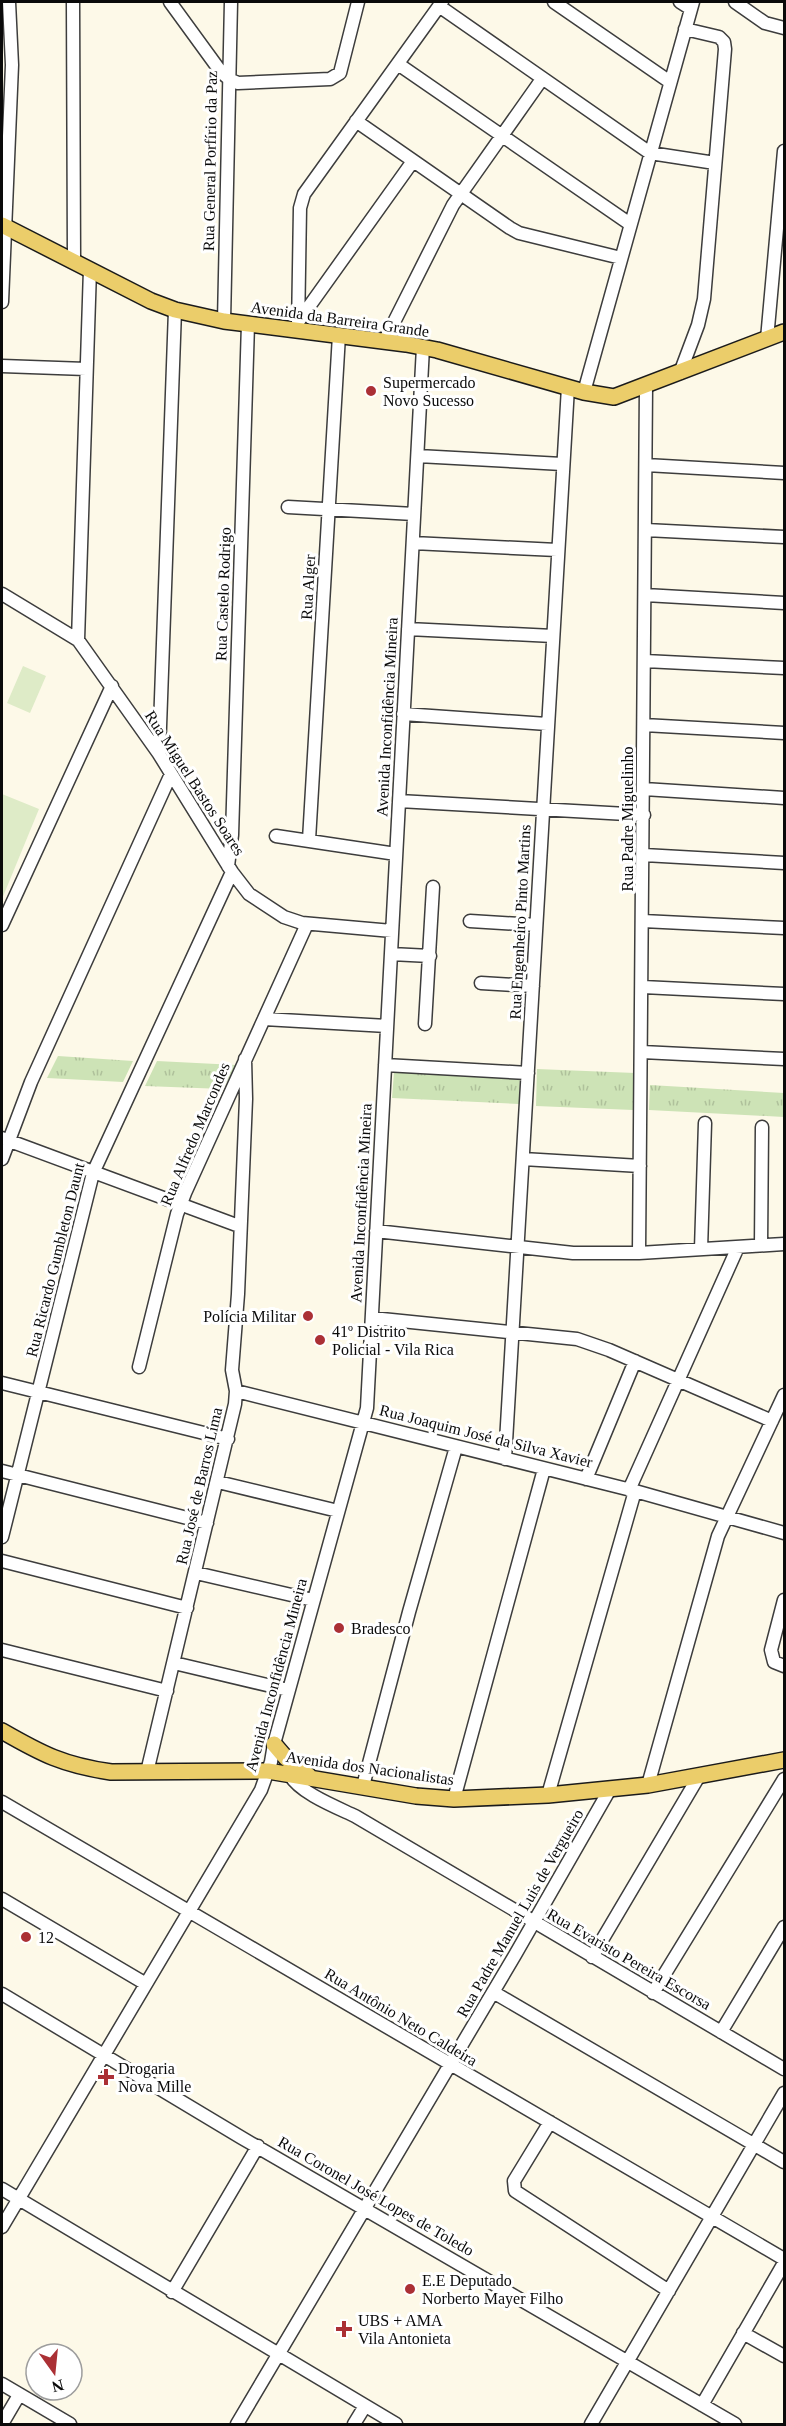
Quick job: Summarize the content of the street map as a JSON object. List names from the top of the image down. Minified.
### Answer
{"streets":{"main road":["Avenida da Barreira Grande","Avenida dos Nacionalistas"],"street":["Rua General Porfírio da Paz","Rua Alger","Rua Castelo Rodrigo","Avenida Inconfidência Mineira","Rua Miguel Bastos Soares","Rua Padre Miguelinho","Rua Engenheiro Pinto Martins","Rua Alfredo Marcondes","Rua Ricardo Gumbleton Daunt","Rua Joaquim José da Silva Xavier","Rua José de Barros Lima","Rua Padre Manuel Luis de Vergueiro","Rua Evaristo Pereira Escorsa","Rua Antônio Neto Caldeira","Rua Coronel José Lopes de Toledo"]},"crossings":[["Rua General Porfírio da Paz","Avenida da Barreira Grande"],["Avenida da Barreira Grande","Rua Alger"],["Avenida da Barreira Grande","Rua Castelo Rodrigo"],["Avenida da Barreira Grande","Avenida Inconfidência Mineira"],["Avenida da Barreira Grande","Rua Padre Miguelinho"],["Avenida da Barreira Grande","Rua Engenheiro Pinto Martins"],["Rua Castelo Rodrigo","Rua Miguel Bastos Soares"],["Rua Castelo Rodrigo","Rua Ricardo Gumbleton Daunt"],["Avenida Inconfidência Mineira","Rua Miguel Bastos Soares"],["Avenida Inconfidência Mineira","Rua Joaquim José da Silva Xavier"],["Avenida Inconfidência Mineira","Avenida dos Nacionalistas"],["Avenida Inconfidência Mineira","Rua Antônio Neto Caldeira"],["Avenida Inconfidência Mineira","Rua Coronel José Lopes de Toledo"],["Rua Miguel Bastos Soares","Rua Alfredo Marcondes"],["Rua Miguel Bastos Soares","Rua Ricardo Gumbleton Daunt"],["Rua Engenheiro Pinto Martins","Rua Joaquim José da Silva Xavier"],["Rua Alfredo Marcondes","Rua José de Barros Lima"],["Rua Joaquim José da Silva Xavier","Rua José de Barros Lima"],["Rua José de Barros Lima","Avenida dos Nacionalistas"],["Avenida dos Nacionalistas","Rua Padre Manuel Luis de Vergueiro"],["Avenida dos Nacionalistas","Rua Evaristo Pereira Escorsa"],["Rua Padre Manuel Luis de Vergueiro","Rua Evaristo Pereira Escorsa"],["Rua Padre Manuel Luis de Vergueiro","Rua Antônio Neto Caldeira"],["Rua Padre Manuel Luis de Vergueiro","Rua Coronel José Lopes de Toledo"]],"places":{"other":["Supermercado Novo Sucesso","Polícia Militar","41º Distrito Policial - Vila Rica","Bradesco","12","E.E Deputado Norberto Mayer Filho"],"health":["Drogaria Nova Mille","UBS + AMA Vila Antonieta"]},"north":"bottom"}
